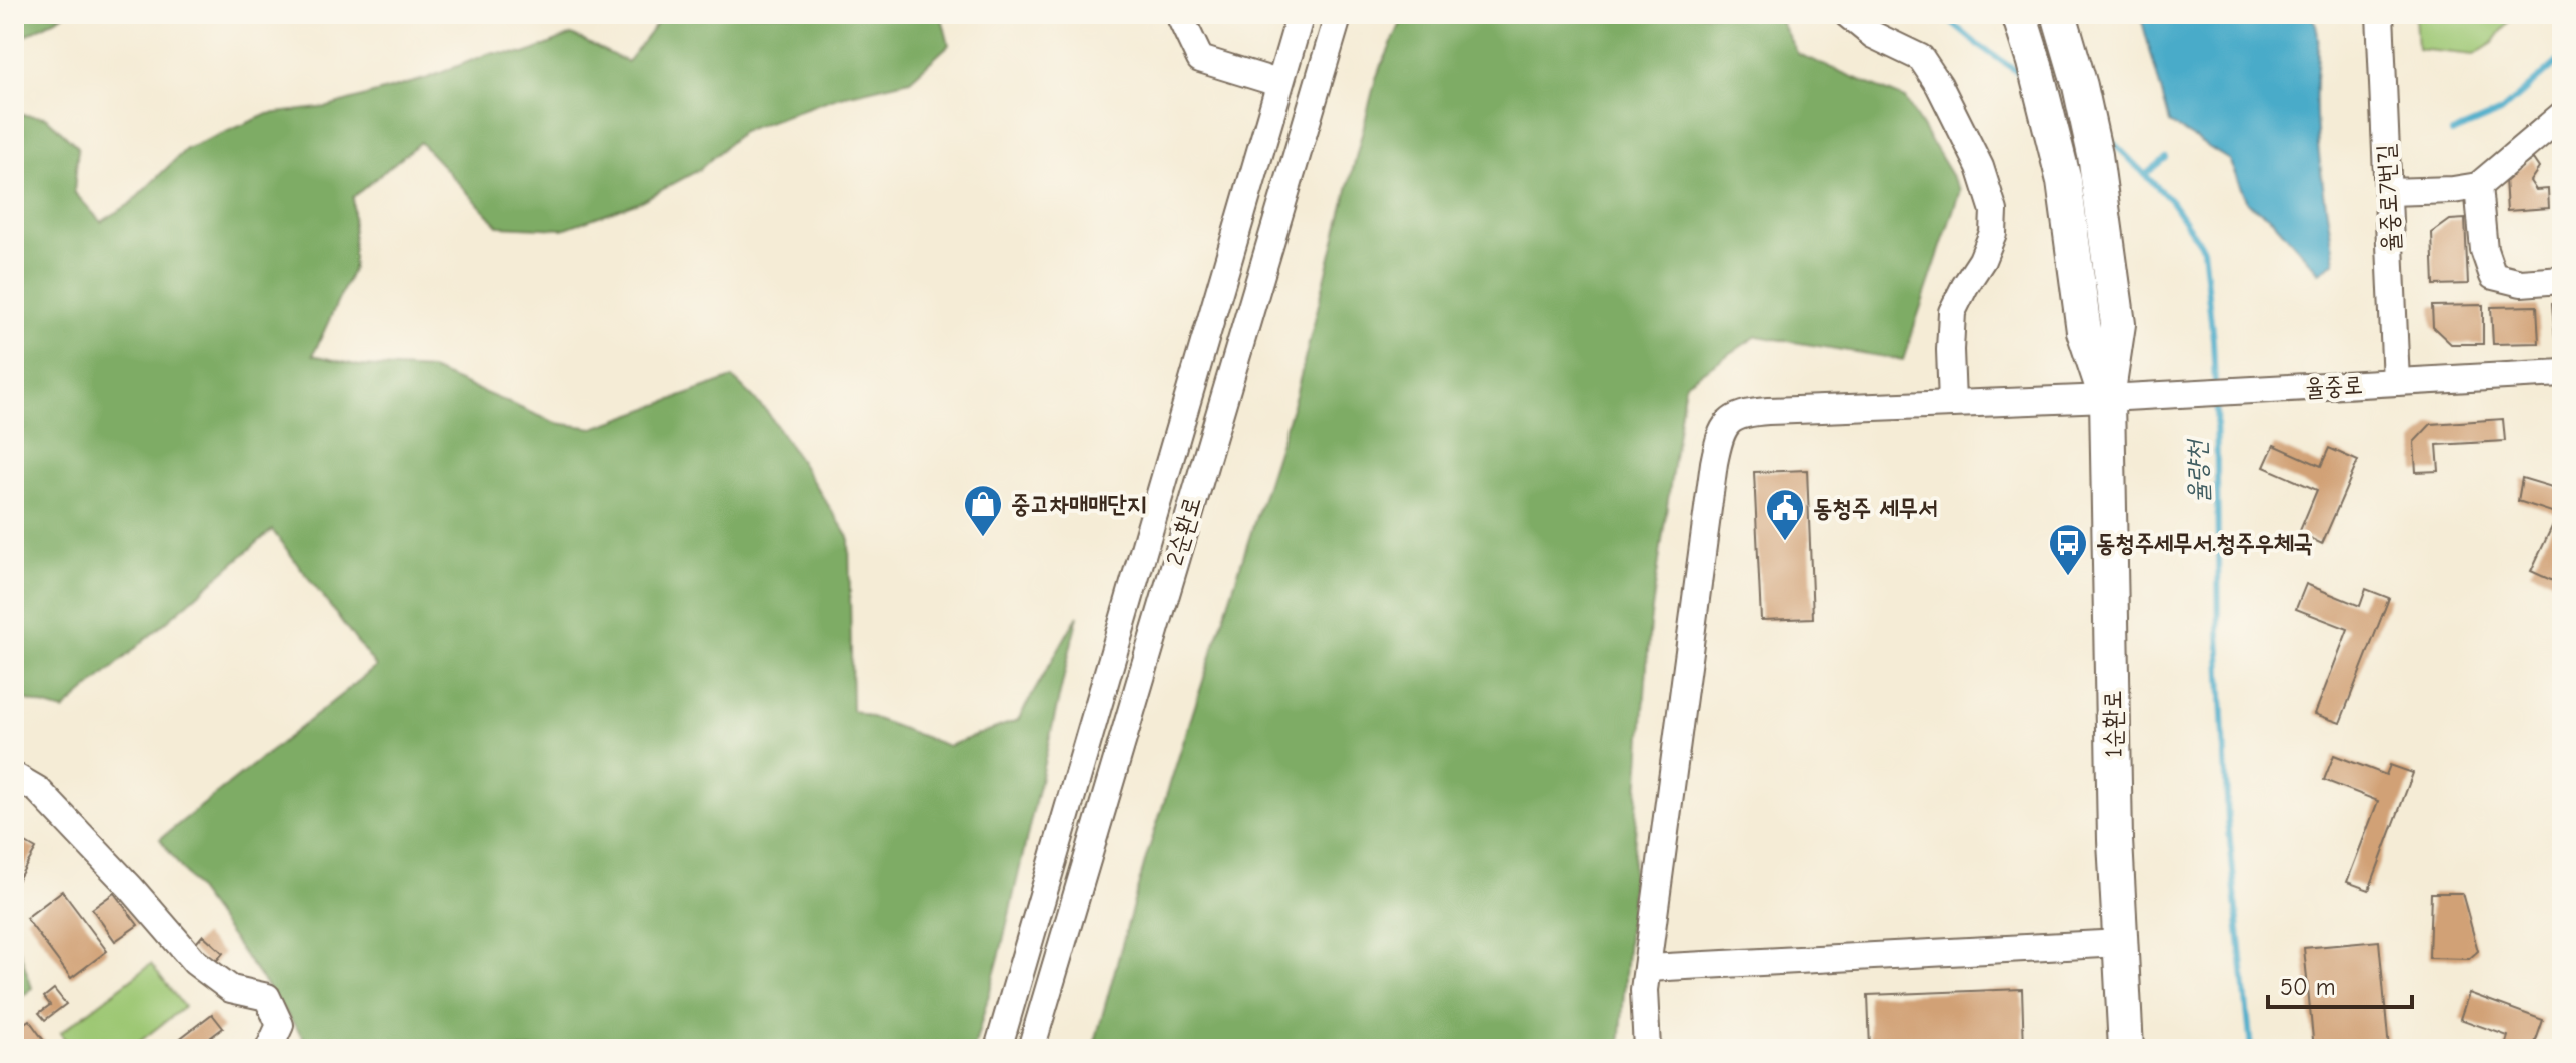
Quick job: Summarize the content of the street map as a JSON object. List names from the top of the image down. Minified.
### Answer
{"streets":{"main road":["1순환로"],"street":["율중로7번길","율중로","2순환로"]},"crossings":[["율중로7번길","율중로"],["율중로","1순환로"]],"water":["율량천"],"places":{"shop":["중고차매매단지"],"public building":["동청주 세무서"],"bus stop":["동청주세무서.청주우체국"]},"scale_bar":"50 m"}
